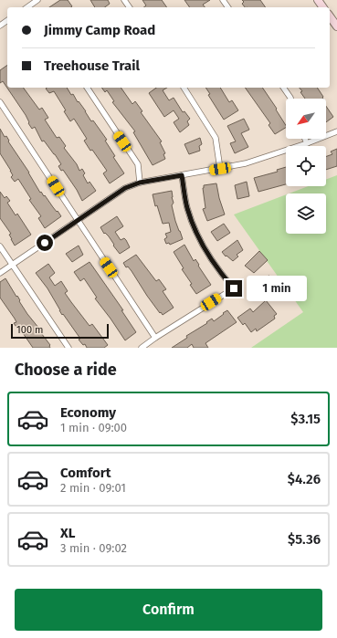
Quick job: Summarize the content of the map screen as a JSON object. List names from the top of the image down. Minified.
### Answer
{"scale_bar":"100 m","north":"bottom left","page":{"banner":["Jimmy Camp Road","Treehouse Trail"],"bubble":"1 min","scale":"100 m","heading":"Choose a ride","list":[{"name":"Economy","note":"1 min · 09:00","value":"$3.15"},{"name":"Comfort","note":"2 min · 09:01","value":"$4.26"},{"name":"XL","note":"3 min · 09:02","value":"$5.36"}],"buttons":"Confirm"}}
